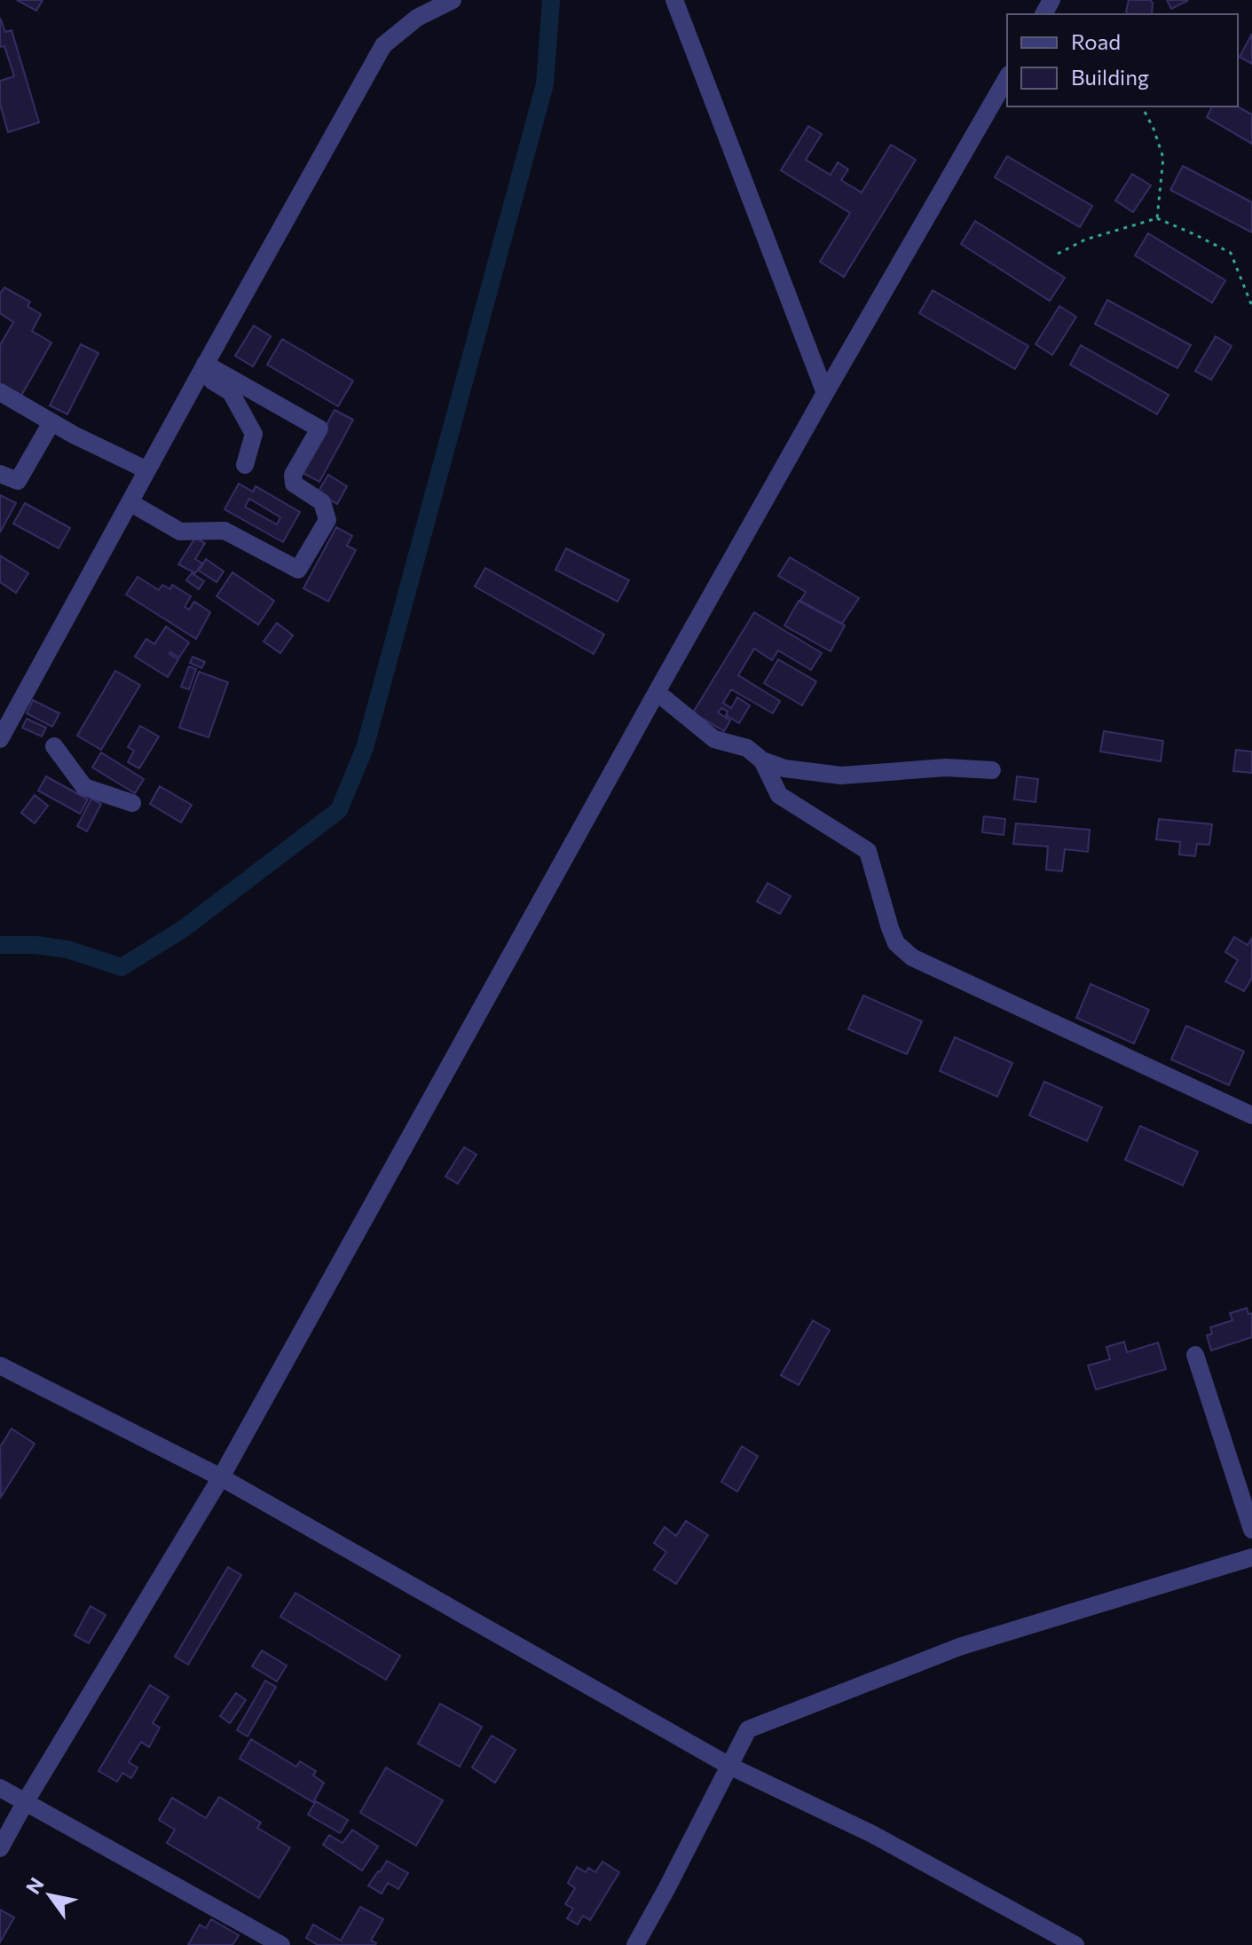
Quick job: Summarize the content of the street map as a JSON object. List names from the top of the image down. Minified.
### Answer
{"legend":["Road","Building"],"north":"top left"}
